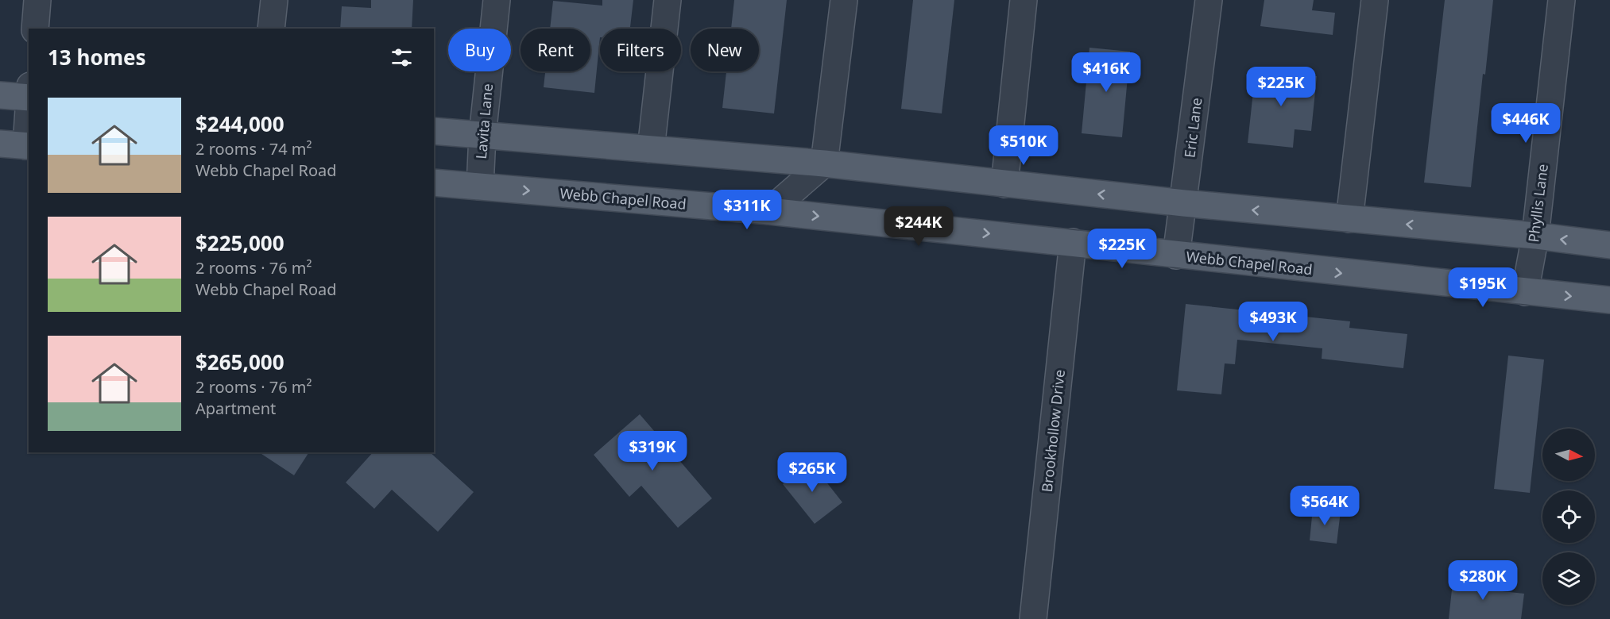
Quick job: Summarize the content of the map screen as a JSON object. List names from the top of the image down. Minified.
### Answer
{"streets":{"main road":["Webb Chapel Road"],"street":["Lavita Lane","Eric Lane","Phyllis Lane","Brookhollow Drive"]},"crossings":[["Lavita Lane","Webb Chapel Road"],["Eric Lane","Webb Chapel Road"],["Webb Chapel Road","Phyllis Lane"],["Webb Chapel Road","Brookhollow Drive"]],"north":"right","page":{"chip":["Buy","Rent","Filters","New"],"heading":"13 homes","price":["$416K","$225K","$446K","$510K","$311K","$244K","$225K","$195K","$493K","$319K","$265K","$564K","$280K"],"list":[{"name":"$244,000","note":"2 rooms · 74 m² · Webb Chapel Road"},{"name":"$225,000","note":"2 rooms · 76 m² · Webb Chapel Road"},{"name":"$265,000","note":"2 rooms · 76 m² · Apartment"}]}}
